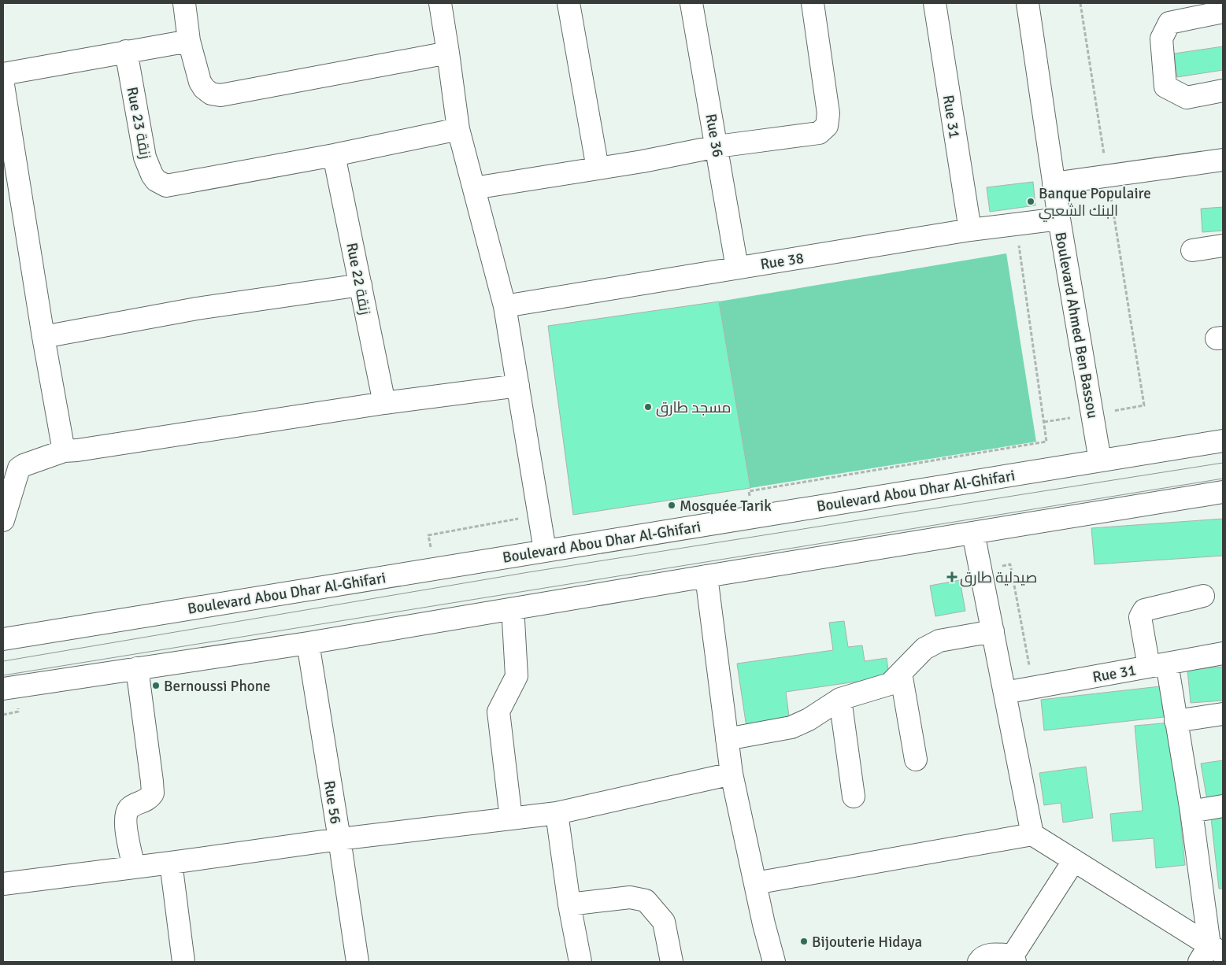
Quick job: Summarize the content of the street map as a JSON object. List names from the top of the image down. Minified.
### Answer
{"streets":{"street":["Rue 31","Rue 23 زنقة","Rue 36","Rue 38","Rue 22 زنقة","Boulevard Ahmed Ben Bassou","Boulevard Abou Dhar Al-Ghifari","Rue 56"]},"crossings":[["Rue 31","Rue 38"],["Rue 23 زنقة","Rue 22 زنقة"],["Rue 36","Rue 38"],["Rue 38","Boulevard Ahmed Ben Bassou"],["Boulevard Ahmed Ben Bassou","Boulevard Abou Dhar Al-Ghifari"]],"places":{"other":["Banque Populaire البنك الشعبي","مسجد طارق","Mosquée Tarik","Bernoussi Phone","Bijouterie Hidaya"],"health":["صيدلية طارق"]}}
